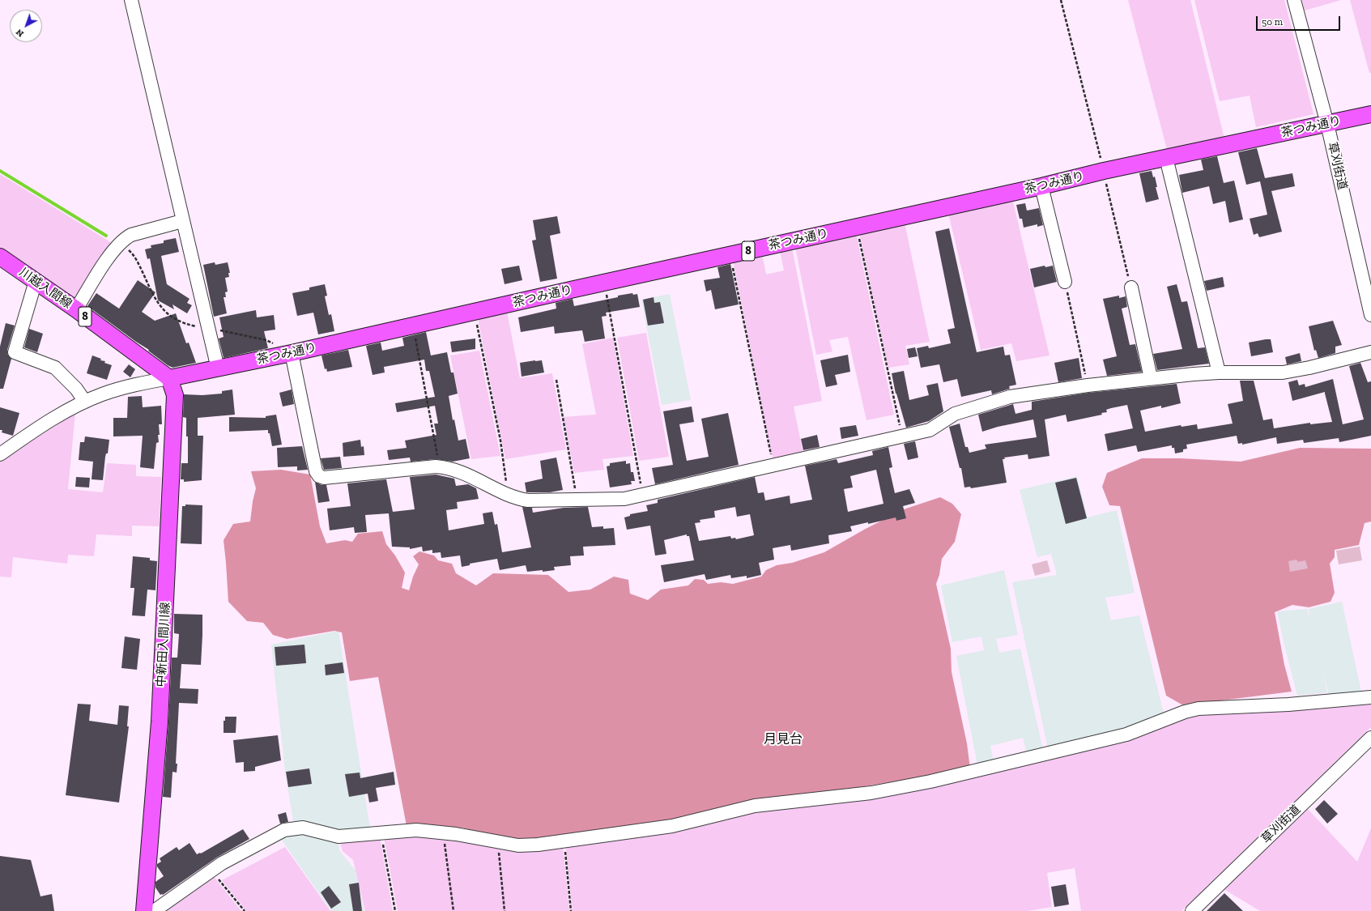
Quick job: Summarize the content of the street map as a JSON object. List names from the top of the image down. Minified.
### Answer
{"streets":{"main road":["茶つみ通り","8","川越入間線","中新田入間川線"],"street":["草刈街道"]},"crossings":[["茶つみ通り","草刈街道"],["茶つみ通り","川越入間線"],["茶つみ通り","中新田入間川線"],["川越入間線","中新田入間川線"]],"districts":["月見台"],"scale_bar":"50 m","north":"bottom left"}
